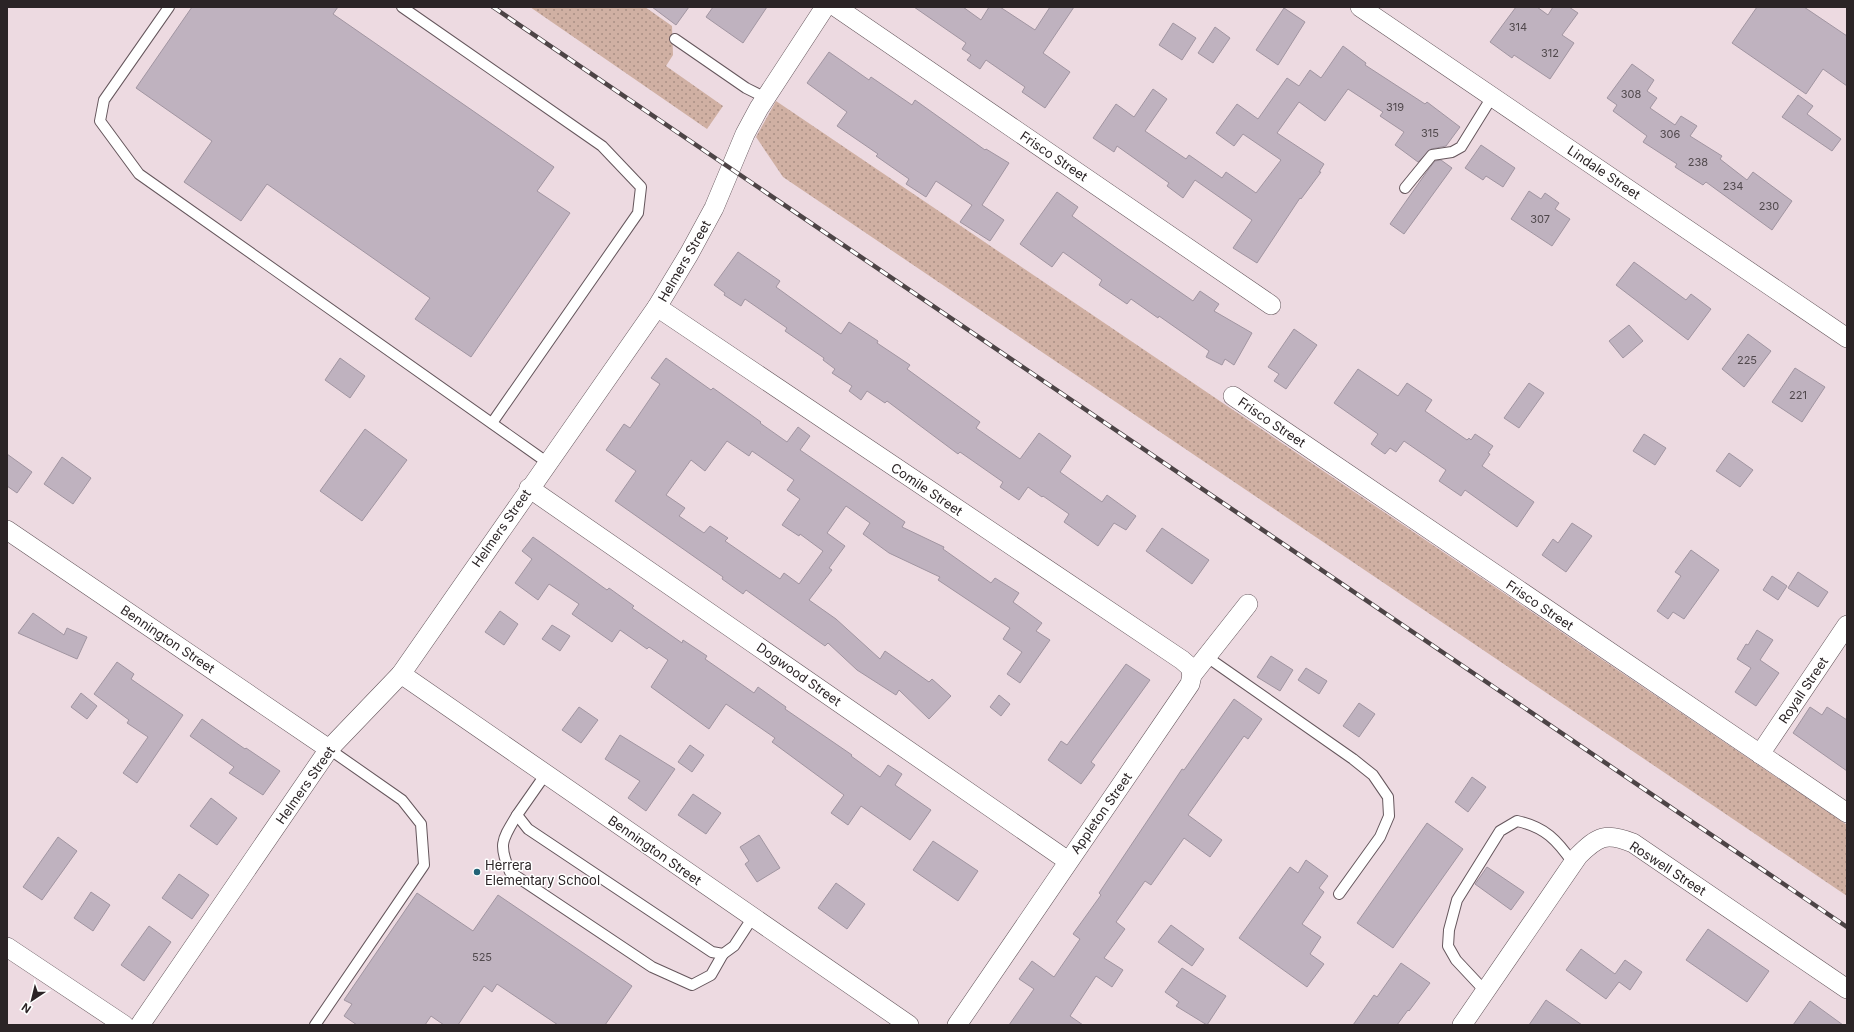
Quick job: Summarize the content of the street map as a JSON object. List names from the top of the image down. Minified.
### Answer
{"streets":{"street":["Frisco Street","Lindale Street","Helmers Street","Comile Street","Bennington Street","Dogwood Street","Royall Street","Appleton Street","Roswell Street"]},"crossings":[["Frisco Street","Royall Street"],["Helmers Street","Comile Street"],["Helmers Street","Bennington Street"],["Helmers Street","Dogwood Street"],["Comile Street","Appleton Street"],["Dogwood Street","Appleton Street"]],"places":["Herrera Elementary School"],"house_numbers":["314","312","308","319","315","306","238","234","230","307","225","221","525"],"north":"bottom left"}
